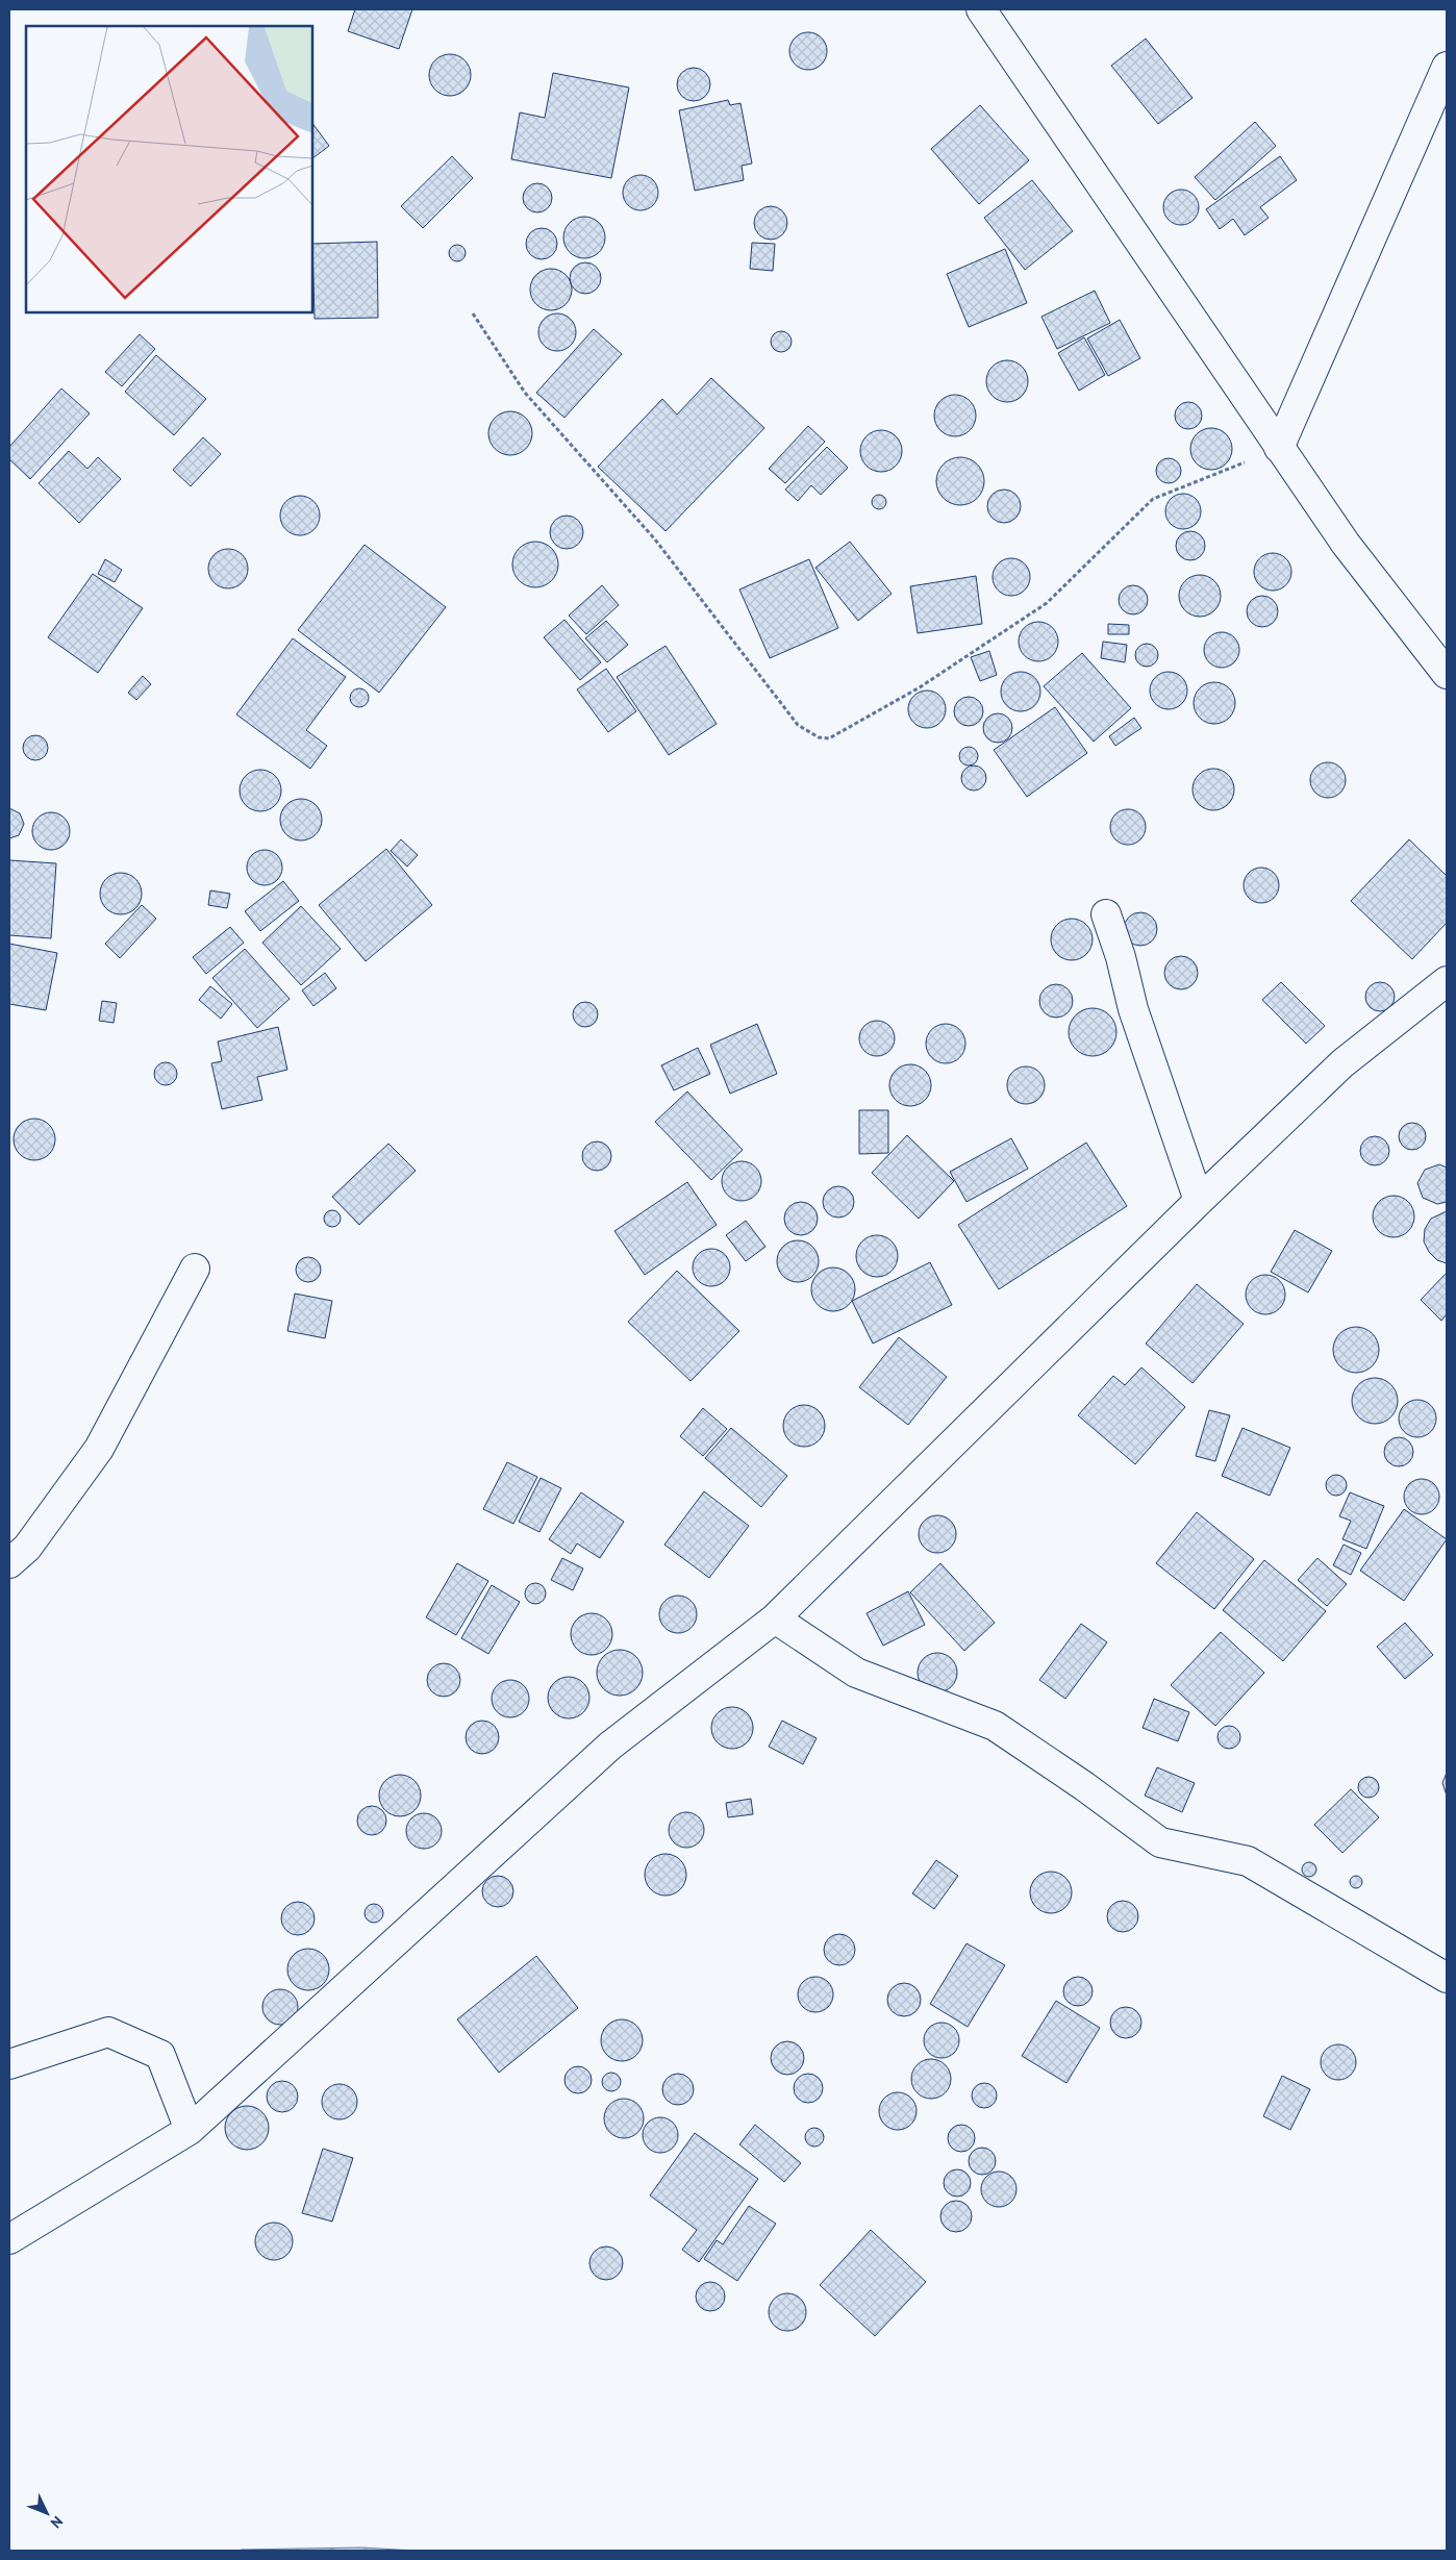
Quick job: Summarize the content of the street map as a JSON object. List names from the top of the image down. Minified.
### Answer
{"north":"bottom right"}
